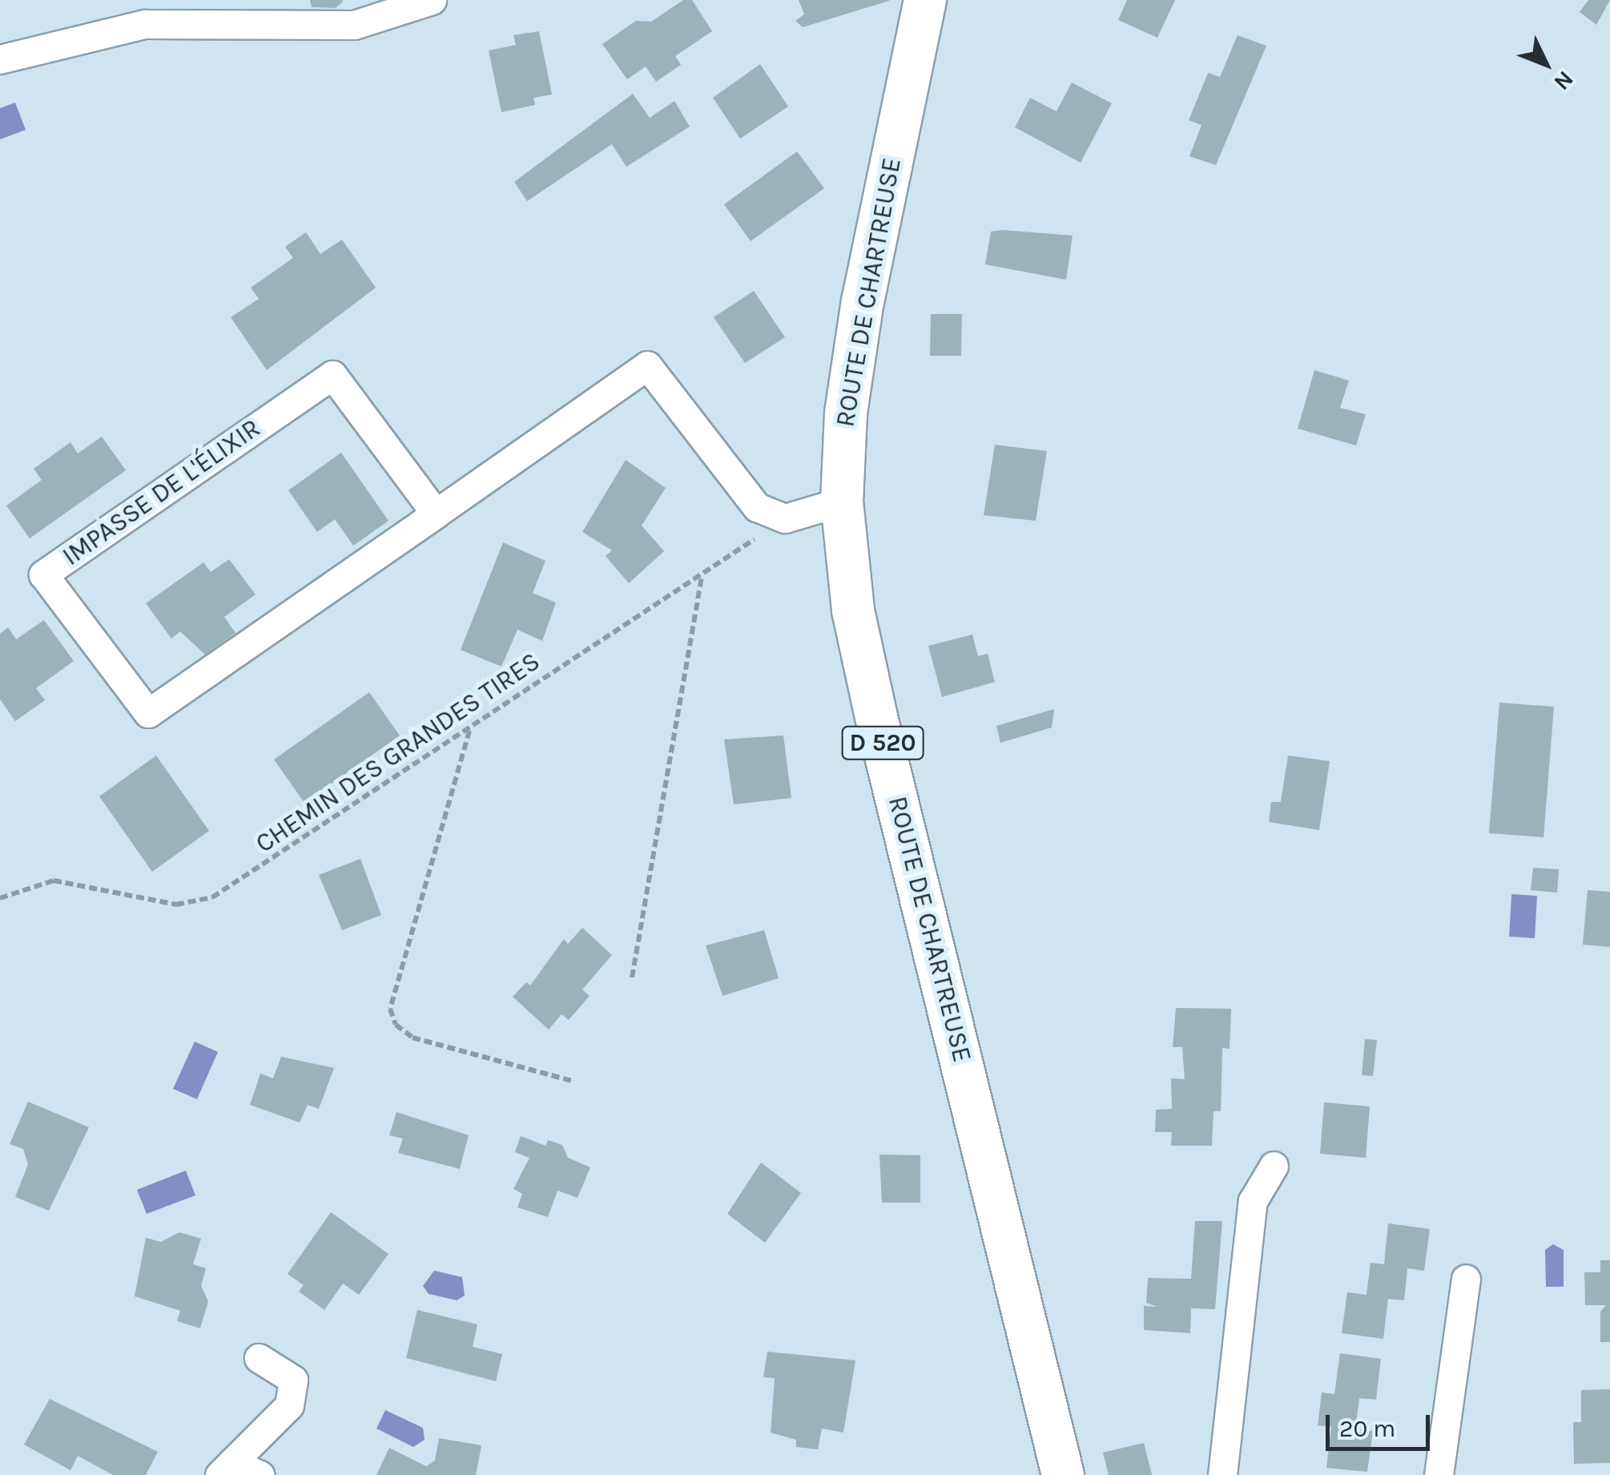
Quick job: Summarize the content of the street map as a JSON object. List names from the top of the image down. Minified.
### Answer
{"streets":{"main road":["ROUTE DE CHARTREUSE","D 520"],"street":["IMPASSE DE L'ÉLIXIR"],"path":["CHEMIN DES GRANDES TIRES"]},"crossings":[["IMPASSE DE L'ÉLIXIR","CHEMIN DES GRANDES TIRES"]],"scale_bar":"20 m","north":"bottom right"}
